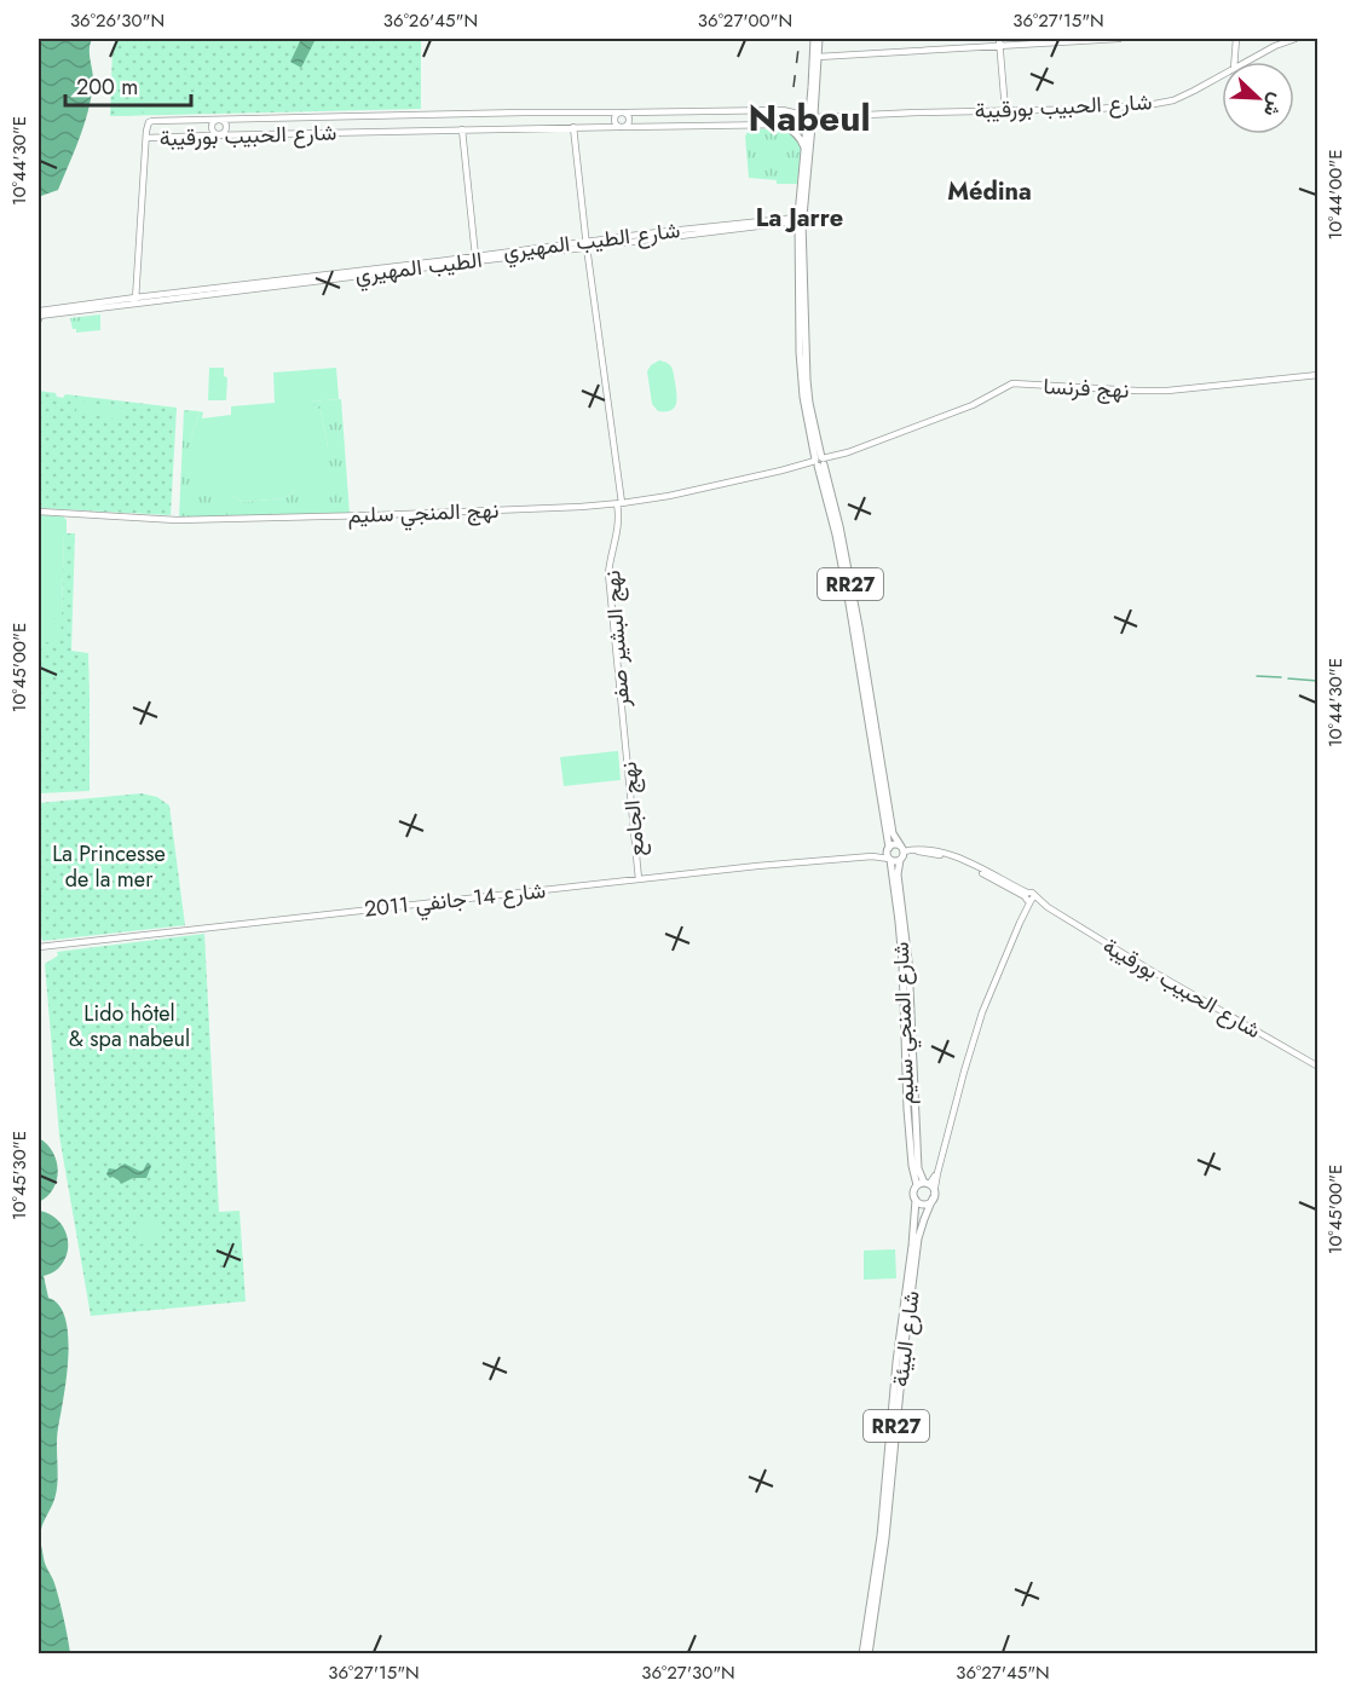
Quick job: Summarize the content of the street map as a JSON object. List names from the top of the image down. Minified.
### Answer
{"streets":{"main road":["RR27","شارع المنجي سليم","شارع البيئة"],"street":["شارع الحبيب بورقيبة","شارع الطيب المهيري","نهج فرنسا","نهج المنجي سليم","نهج البشير صفر","نهج الجامع","شارع 14 جانفي 2011"]},"crossings":[["شارع الحبيب بورقيبة","RR27"],["شارع الحبيب بورقيبة","نهج البشير صفر"],["شارع الحبيب بورقيبة","شارع المنجي سليم"],["شارع الطيب المهيري","RR27"],["شارع الطيب المهيري","نهج البشير صفر"],["نهج فرنسا","نهج المنجي سليم"],["نهج المنجي سليم","RR27"],["نهج المنجي سليم","نهج البشير صفر"],["RR27","شارع المنجي سليم"],["RR27","شارع البيئة"],["نهج البشير صفر","نهج الجامع"],["نهج الجامع","شارع 14 جانفي 2011"],["شارع المنجي سليم","شارع البيئة"]],"districts":["Nabeul","Médina","La Jarre"],"parks":["La Princesse de la mer","Lido hôtel & spa nabeul"],"scale_bar":"200 m","north":"bottom right","coordinates":["36°26'30\"N","36°26'45\"N","36°27'00\"N","36°27'15\"N","10°44'30\"E","10°44'00\"E","10°45'00\"E","10°45'30\"E","36°27'30\"N","36°27'45\"N"]}
